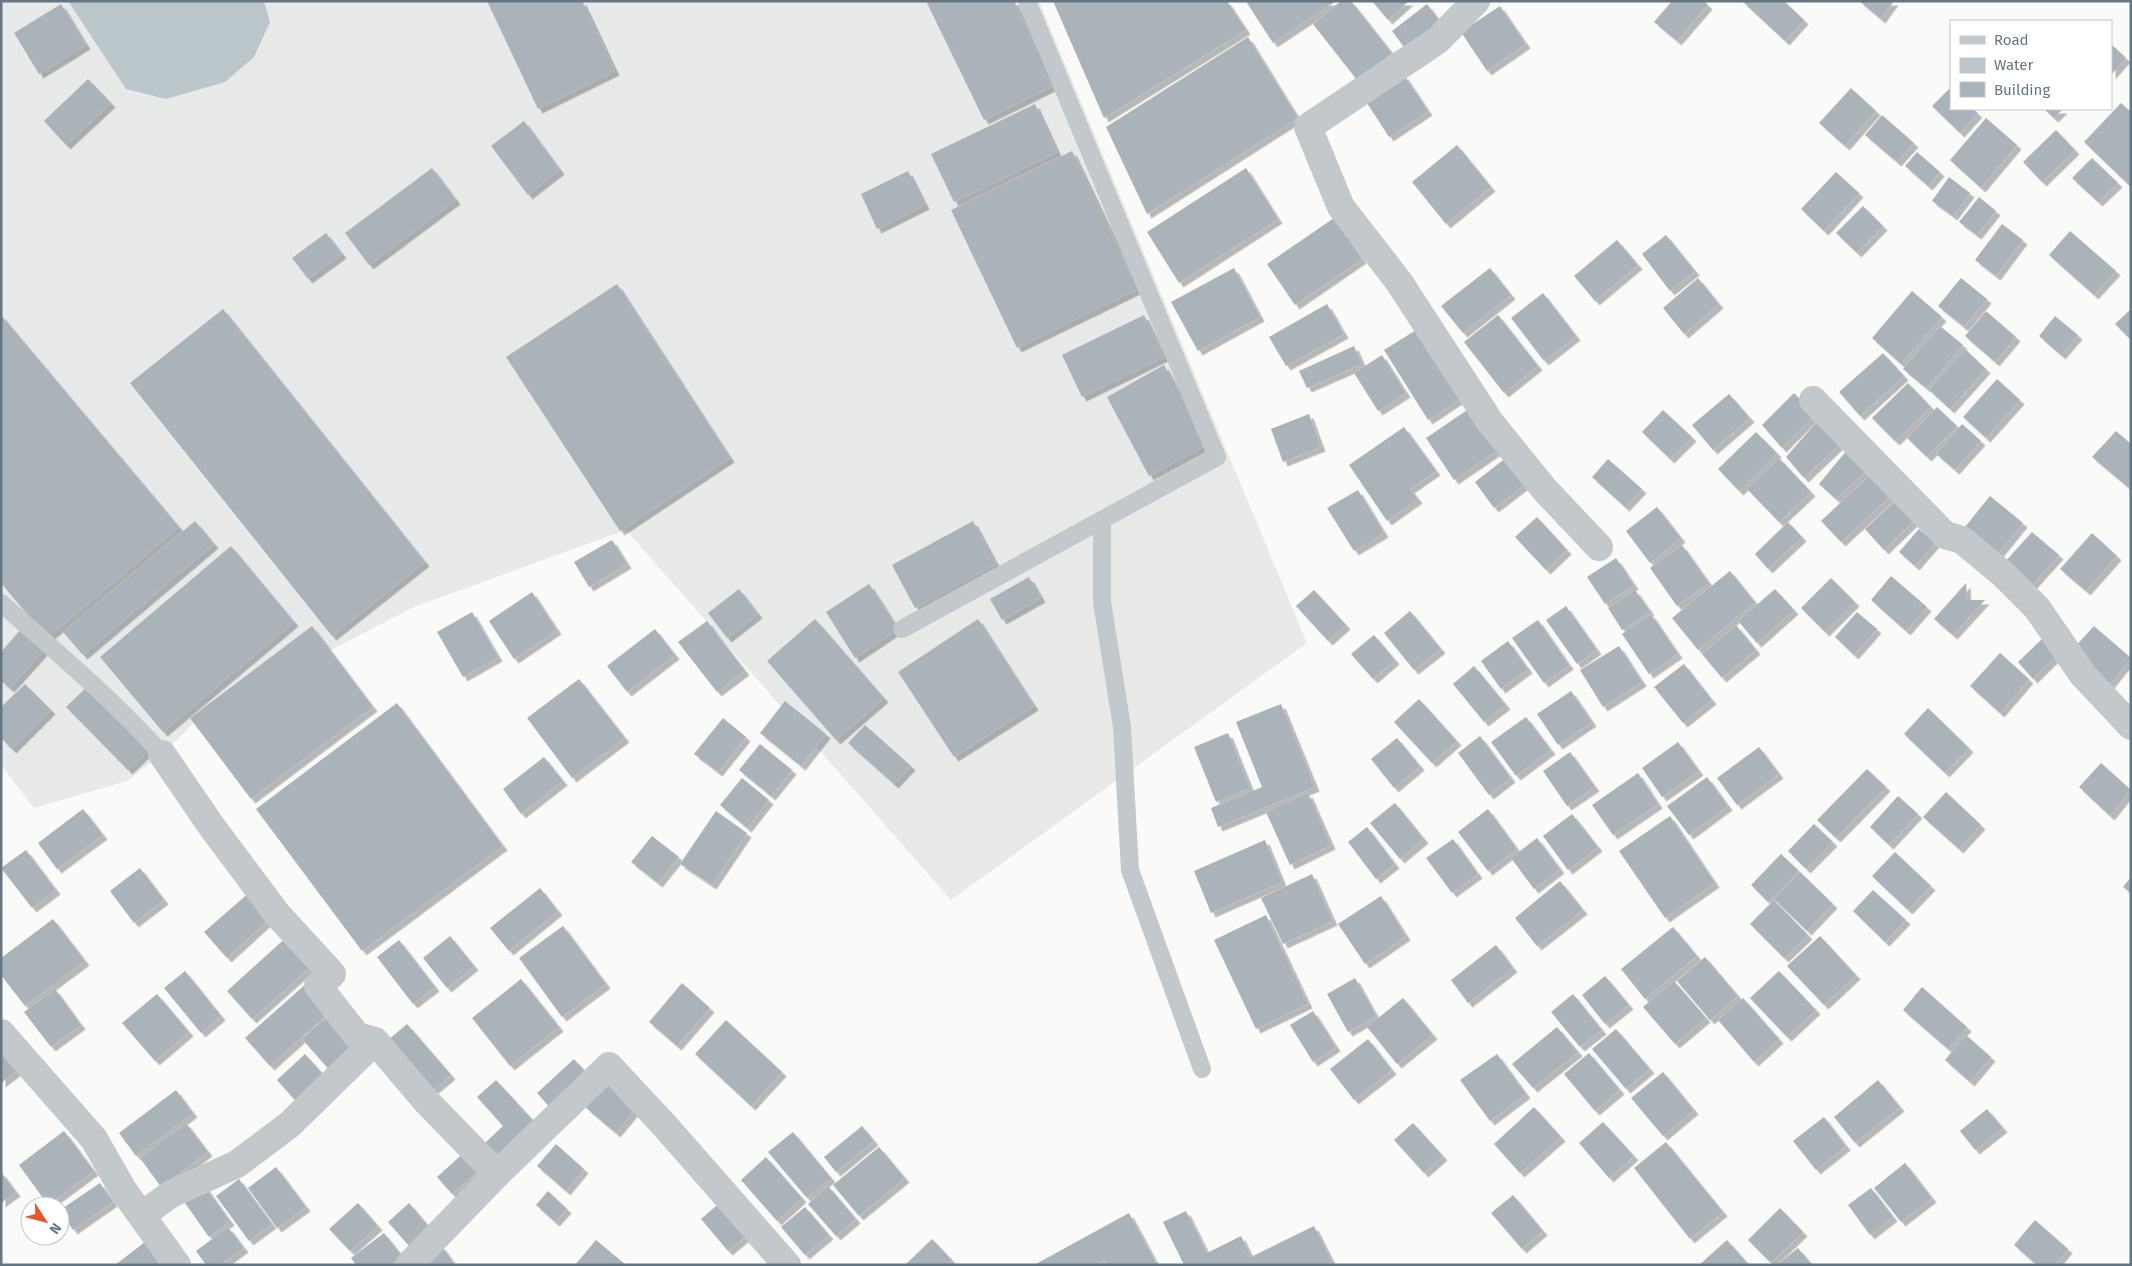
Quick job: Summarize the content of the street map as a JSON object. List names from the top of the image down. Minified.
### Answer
{"legend":["Road","Water","Building"],"north":"bottom right"}
